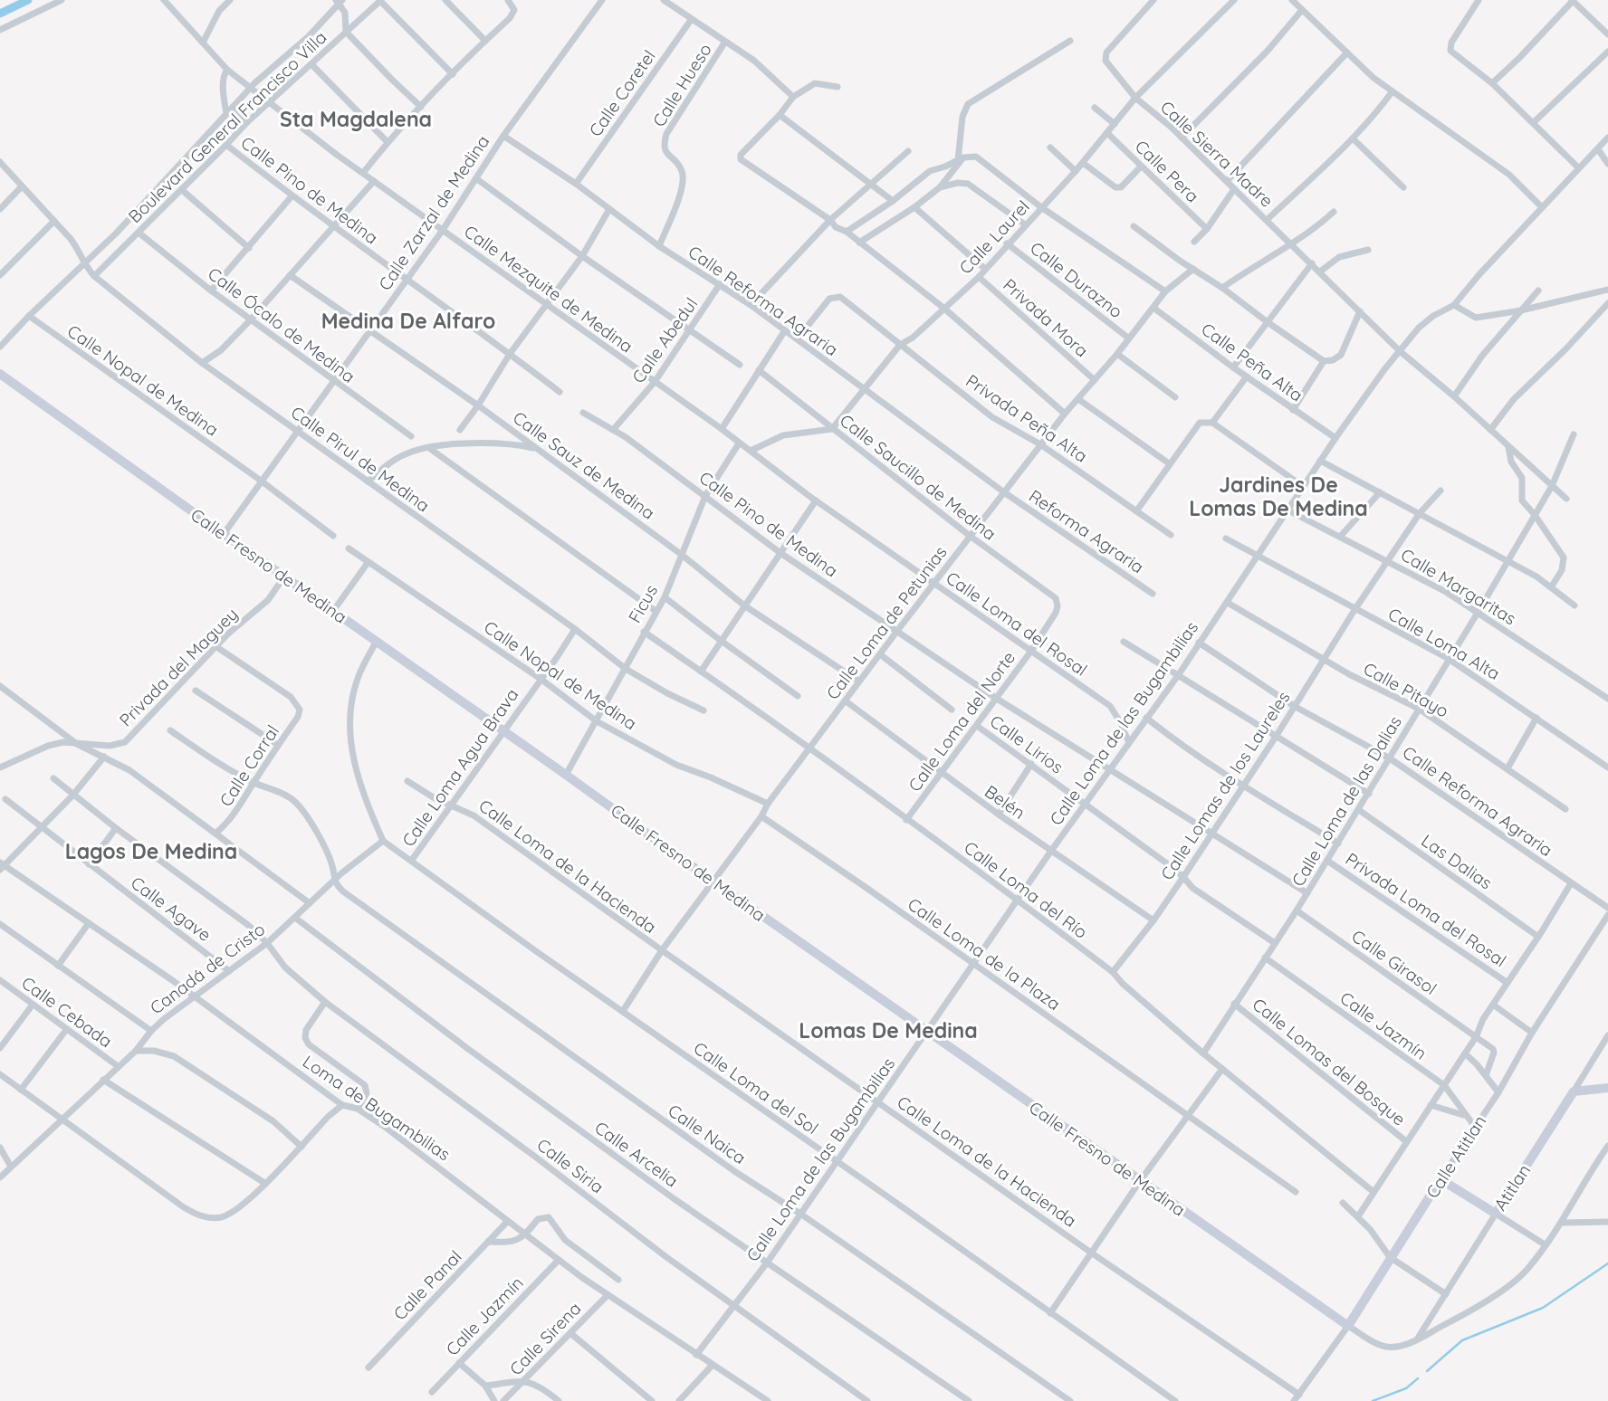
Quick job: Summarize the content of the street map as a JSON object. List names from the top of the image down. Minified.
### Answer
{"streets":{"street":["Calle Hueso","Calle Coretel","Boulevard General Francisco Villa","Calle Sierra Madre","Calle Pera","Calle Pino de Medina","Calle Zarzal de Medina","Calle Laurel","Calle Durazno","Calle Mezquite de Medina","Calle Reforma Agraria","Privada Mora","Calle Ócalo de Medina","Calle Abedul","Calle Peña Alta","Calle Nopal de Medina","Privada Peña Alta","Calle Pirul de Medina","Calle Sauz de Medina","Calle Saucillo de Medina","Reforma Agraria","Calle Fresno de Medina","Calle Margaritas","Ficus","Calle Loma de Petunias","Calle Loma del Rosal","Calle Loma Alta","Privada del Maguey","Calle Pitayo","Calle Loma del Norte","Calle Loma de las Bugambilias","Calle Lirios","Calle Corral","Calle Loma Agua Brava","Calle Lomas de los Laureles","Calle Loma de las Dalias","Belén","Las Dalias","Calle Loma de la Hacienda","Calle Loma del Río","Calle Agave","Privada Loma del Rosal","Calle Loma de la Plaza","Calle Girasol","Canadá de Cristo","Calle Cebada","Calle Jazmín","Calle Lomas del Bosque","Calle Loma del Sol","Loma de Bugambilias","Calle Naica","Calle Arcelia","Calle Atitlan","Calle Siria","Atitlan","Calle Panal","Calle Sirena"]},"crossings":[["Calle Hueso","Calle Reforma Agraria"],["Calle Coretel","Calle Reforma Agraria"],["Boulevard General Francisco Villa","Calle Pino de Medina"],["Boulevard General Francisco Villa","Calle Mezquite de Medina"],["Boulevard General Francisco Villa","Calle Ócalo de Medina"],["Boulevard General Francisco Villa","Calle Pirul de Medina"],["Calle Sierra Madre","Calle Laurel"],["Calle Sierra Madre","Calle Loma de las Bugambilias"],["Calle Sierra Madre","Calle Loma de las Dalias"],["Calle Pera","Calle Laurel"],["Calle Pino de Medina","Calle Zarzal de Medina"],["Calle Pino de Medina","Calle Abedul"],["Calle Pino de Medina","Ficus"],["Calle Pino de Medina","Calle Loma de Petunias"],["Calle Pino de Medina","Calle Loma del Norte"],["Calle Pino de Medina","Calle Loma de las Bugambilias"],["Calle Pino de Medina","Calle Lomas de los Laureles"],["Calle Pino de Medina","Calle Loma de las Dalias"],["Calle Zarzal de Medina","Calle Mezquite de Medina"],["Calle Zarzal de Medina","Calle Reforma Agraria"],["Calle Zarzal de Medina","Calle Ócalo de Medina"],["Calle Zarzal de Medina","Calle Nopal de Medina"],["Calle Zarzal de Medina","Calle Pirul de Medina"],["Calle Zarzal de Medina","Calle Sauz de Medina"],["Calle Zarzal de Medina","Calle Fresno de Medina"],["Calle Laurel","Calle Durazno"],["Calle Laurel","Calle Reforma Agraria"],["Calle Laurel","Privada Mora"],["Calle Laurel","Privada Peña Alta"],["Calle Laurel","Calle Saucillo de Medina"],["Calle Durazno","Calle Loma de Petunias"],["Calle Mezquite de Medina","Calle Abedul"],["Calle Mezquite de Medina","Ficus"],["Calle Mezquite de Medina","Calle Loma del Rosal"],["Calle Reforma Agraria","Calle Abedul"],["Calle Reforma Agraria","Privada Peña Alta"],["Calle Reforma Agraria","Reforma Agraria"],["Calle Reforma Agraria","Calle Loma de Petunias"],["Calle Reforma Agraria","Calle Loma de las Bugambilias"],["Calle Reforma Agraria","Calle Lomas de los Laureles"],["Calle Reforma Agraria","Calle Loma de las Dalias"],["Privada Mora","Calle Loma de Petunias"],["Calle Peña Alta","Calle Loma de Petunias"],["Calle Peña Alta","Calle Loma de las Bugambilias"],["Calle Nopal de Medina","Ficus"],["Calle Nopal de Medina","Calle Loma de Petunias"],["Calle Nopal de Medina","Calle Loma Agua Brava"],["Privada Peña Alta","Calle Loma de Petunias"],["Calle Pirul de Medina","Ficus"],["Calle Pirul de Medina","Calle Loma Agua Brava"],["Calle Sauz de Medina","Ficus"],["Calle Sauz de Medina","Calle Loma de Petunias"],["Calle Saucillo de Medina","Calle Loma de Petunias"],["Calle Saucillo de Medina","Calle Loma del Norte"],["Reforma Agraria","Calle Loma de Petunias"],["Calle Fresno de Medina","Ficus"],["Calle Fresno de Medina","Calle Loma de Petunias"],["Calle Fresno de Medina","Privada del Maguey"],["Calle Fresno de Medina","Calle Loma de las Bugambilias"],["Calle Fresno de Medina","Calle Loma Agua Brava"],["Calle Fresno de Medina","Calle Atitlan"],["Calle Fresno de Medina","Atitlan"],["Calle Margaritas","Calle Loma de las Bugambilias"],["Calle Margaritas","Calle Lomas de los Laureles"],["Calle Margaritas","Calle Loma de las Dalias"],["Ficus","Calle Loma del Río"],["Calle Loma de Petunias","Calle Loma del Rosal"],["Calle Loma de Petunias","Belén"],["Calle Loma de Petunias","Calle Loma de la Hacienda"],["Calle Loma de Petunias","Calle Loma del Río"],["Calle Loma de Petunias","Calle Loma de la Plaza"],["Calle Loma de Petunias","Calle Loma del Sol"],["Calle Loma del Rosal","Calle Loma del Norte"],["Calle Loma del Rosal","Calle Loma de las Bugambilias"],["Calle Loma Alta","Calle Loma de las Bugambilias"],["Calle Loma Alta","Calle Lomas de los Laureles"],["Calle Loma Alta","Calle Loma de las Dalias"],["Privada del Maguey","Calle Corral"],["Calle Pitayo","Calle Loma de las Bugambilias"],["Calle Pitayo","Calle Lomas de los Laureles"],["Calle Pitayo","Calle Loma de las Dalias"],["Calle Loma del Norte","Calle Lirios"],["Calle Loma del Norte","Belén"],["Calle Loma del Norte","Calle Loma del Río"],["Calle Loma de las Bugambilias","Calle Lirios"],["Calle Loma de las Bugambilias","Belén"],["Calle Loma de las Bugambilias","Calle Loma de la Hacienda"],["Calle Loma de las Bugambilias","Calle Loma del Río"],["Calle Loma de las Bugambilias","Calle Loma de la Plaza"],["Calle Loma de las Bugambilias","Calle Loma del Sol"],["Calle Loma de las Bugambilias","Loma de Bugambilias"],["Calle Loma de las Bugambilias","Calle Naica"],["Calle Loma de las Bugambilias","Calle Arcelia"],["Calle Loma de las Bugambilias","Calle Siria"],["Calle Lirios","Calle Lomas de los Laureles"],["Calle Lirios","Calle Loma de las Dalias"],["Calle Loma Agua Brava","Calle Loma de la Hacienda"],["Calle Loma Agua Brava","Calle Loma del Sol"],["Calle Lomas de los Laureles","Belén"],["Calle Lomas de los Laureles","Calle Loma del Río"],["Calle Loma de las Dalias","Las Dalias"],["Calle Loma de las Dalias","Calle Loma del Río"],["Calle Loma de las Dalias","Privada Loma del Rosal"],["Calle Loma de las Dalias","Calle Girasol"],["Calle Loma de las Dalias","Calle Jazmín"],["Calle Loma de las Dalias","Calle Lomas del Bosque"],["Calle Loma de la Hacienda","Calle Atitlan"],["Calle Agave","Canadá de Cristo"],["Canadá de Cristo","Calle Cebada"],["Canadá de Cristo","Calle Loma del Sol"],["Canadá de Cristo","Loma de Bugambilias"],["Canadá de Cristo","Calle Naica"],["Canadá de Cristo","Calle Arcelia"],["Canadá de Cristo","Calle Siria"],["Calle Jazmín","Loma de Bugambilias"],["Calle Jazmín","Calle Atitlan"],["Loma de Bugambilias","Calle Panal"],["Loma de Bugambilias","Calle Sirena"]],"districts":["Sta Magdalena","Medina De Alfaro","Jardines De Lomas De Medina","Lagos De Medina","Lomas De Medina"]}
